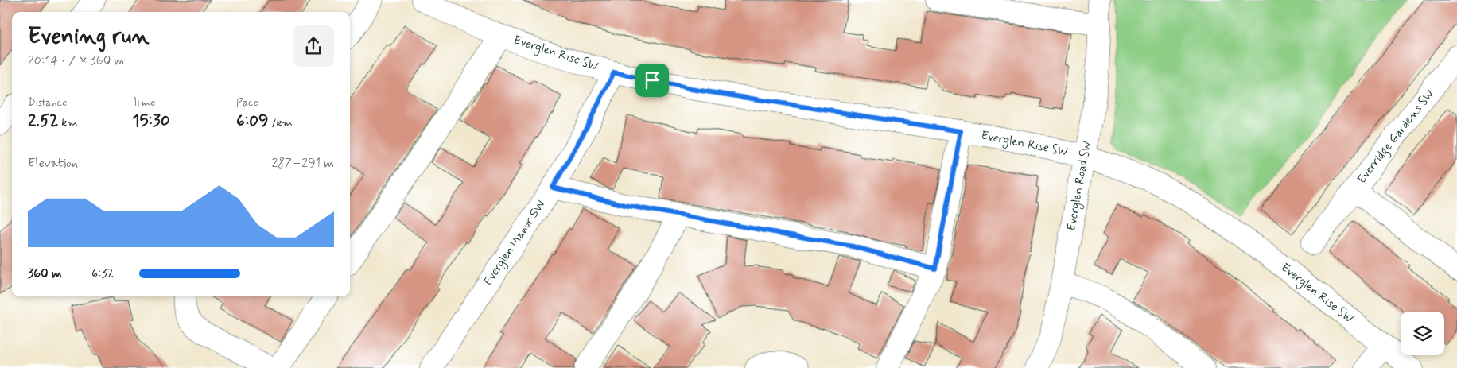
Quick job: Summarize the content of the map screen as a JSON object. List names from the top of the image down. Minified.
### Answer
{"streets":{"street":["Everglen Rise SW","Everridge Gardens SW","Everglen Road SW","Everglen Manor SW"]},"crossings":[["Everglen Rise SW","Everglen Road SW"],["Everglen Rise SW","Everglen Manor SW"]],"page":{"heading":["Evening run","20:14 · 7 × 360 m"],"stats":[["Distance","2.52 km"],["Time","15:30"],["Pace","6:09 /km"]],"chart":["Elevation","287–291 m"],"list":[{"name":"360 m","note":"6:32"}]}}
